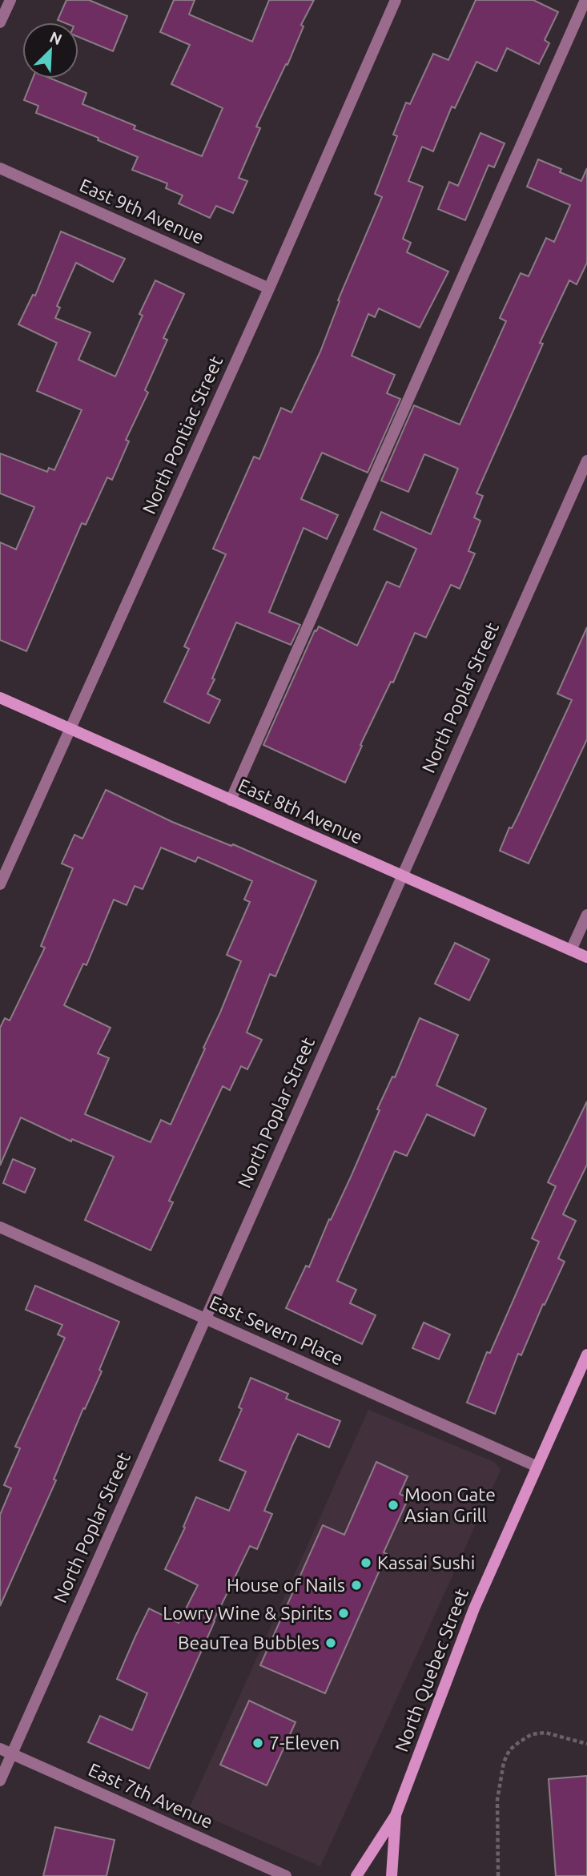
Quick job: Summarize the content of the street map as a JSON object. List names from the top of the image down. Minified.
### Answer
{"streets":{"street":["East 9th Avenue","North Pontiac Street","North Poplar Street","East 8th Avenue","East Severn Place","North Quebec Street","East 7th Avenue"]},"crossings":[["East 9th Avenue","North Pontiac Street"],["North Pontiac Street","East 8th Avenue"],["North Poplar Street","East 8th Avenue"],["North Poplar Street","East Severn Place"],["North Poplar Street","East 7th Avenue"],["East Severn Place","North Quebec Street"]],"places":["Moon Gate Asian Grill","Kassai Sushi","House of Nails","Lowry Wine & Spirits","BeauTea Bubbles","7-Eleven"],"north":"top right"}
